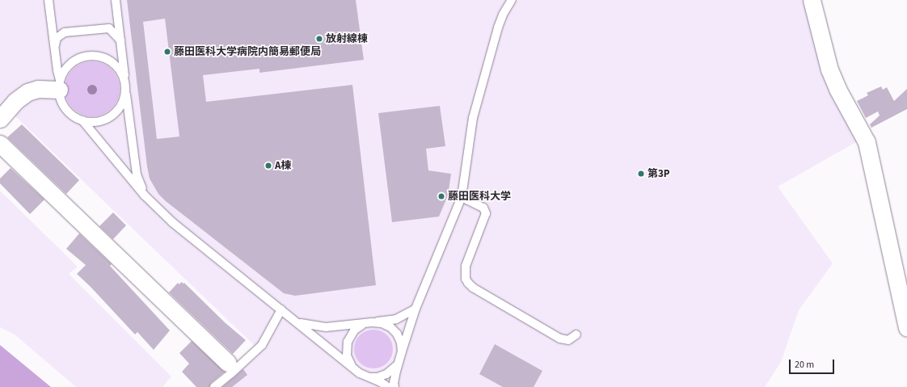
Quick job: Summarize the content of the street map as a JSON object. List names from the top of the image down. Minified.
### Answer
{"places":["放射線棟","藤田医科大学病院内簡易郵便局","A棟","第3P","藤田医科大学"],"scale_bar":"20 m"}
